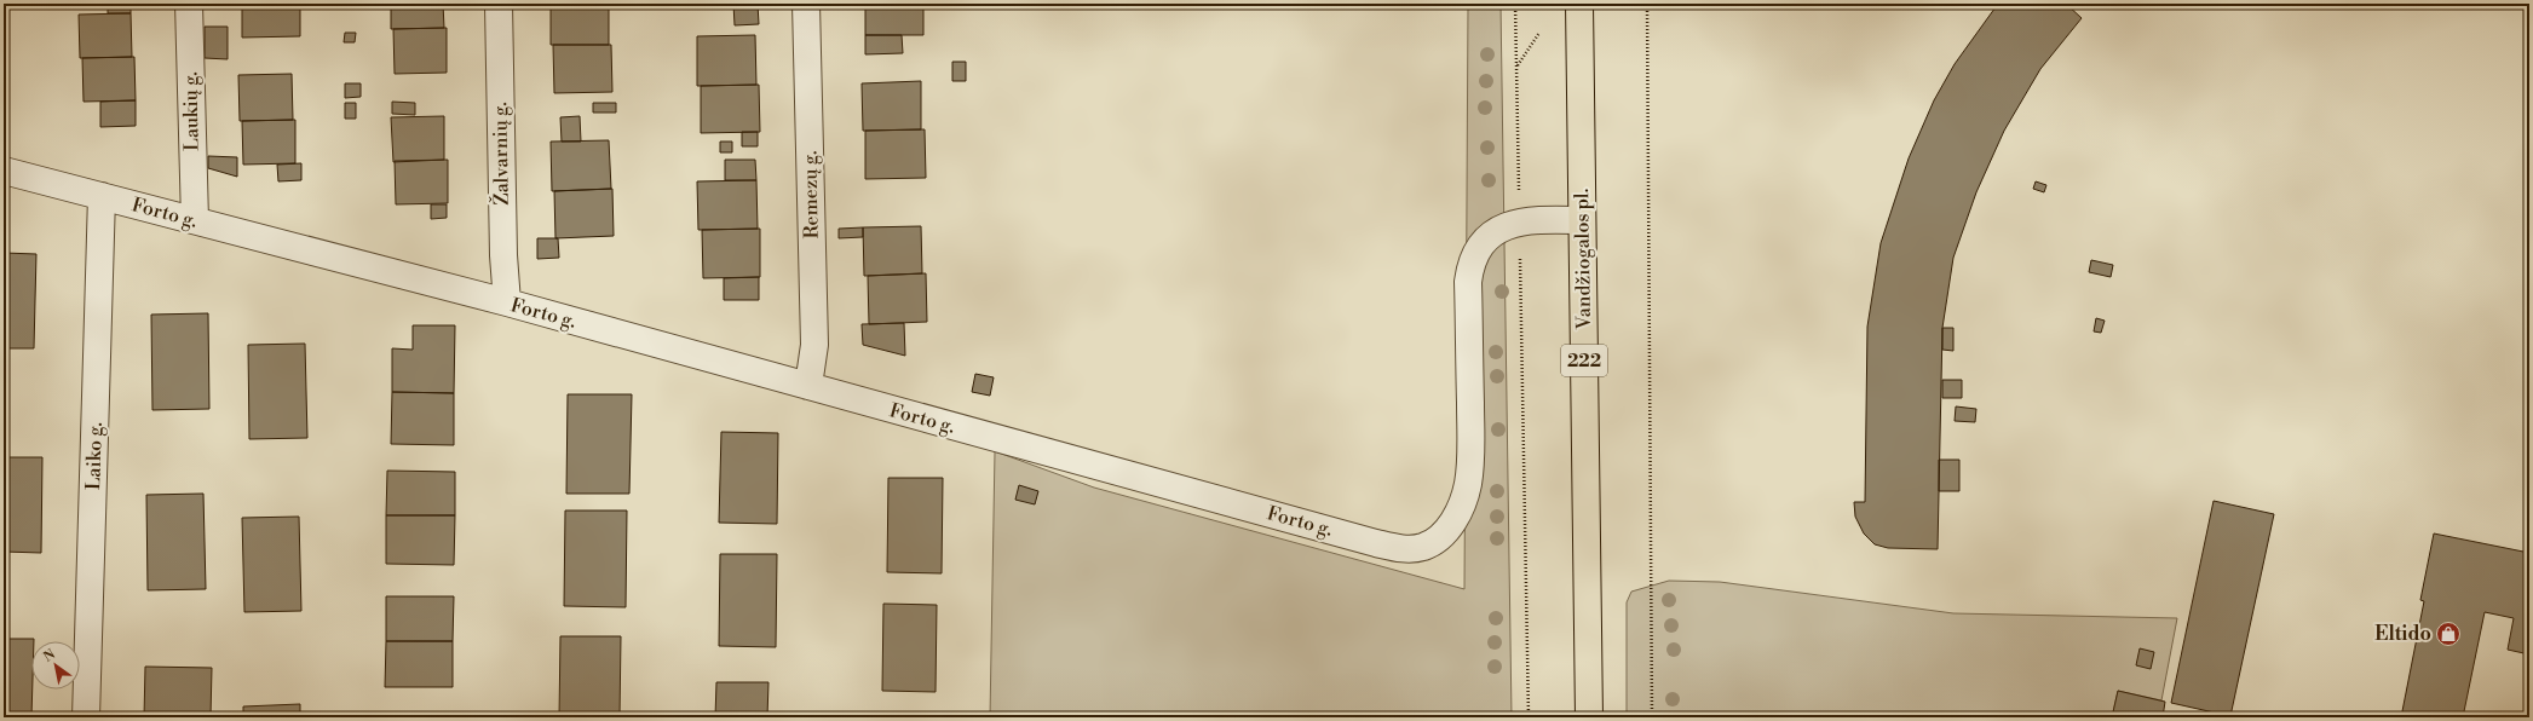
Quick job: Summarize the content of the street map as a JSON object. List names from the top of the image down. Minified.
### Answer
{"streets":{"main road":["Vandžiogalos pl.","222"],"street":["Laukių g.","Žalvarnių g.","Remezų g.","Forto g.","Laiko g."]},"crossings":[["Laukių g.","Forto g."],["Žalvarnių g.","Forto g."],["Remezų g.","Forto g."],["Forto g.","Vandžiogalos pl."],["Forto g.","Laiko g."]],"places":{"shop":["Eltido"]},"north":"top left"}
